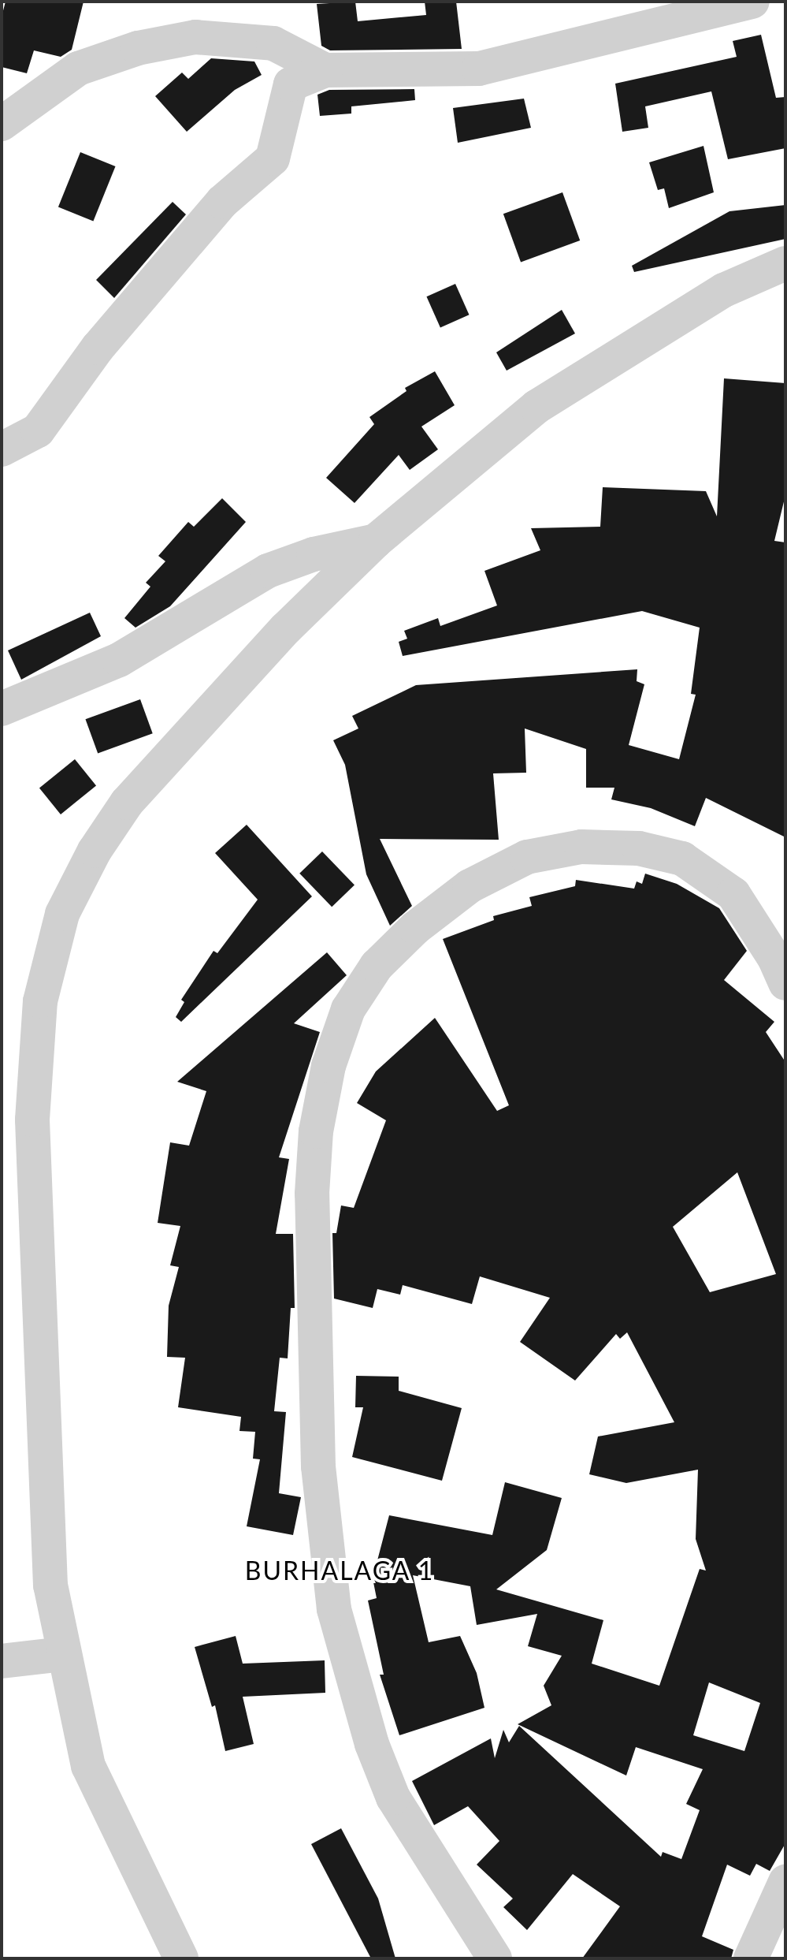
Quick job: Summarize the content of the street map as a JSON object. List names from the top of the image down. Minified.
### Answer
{"districts":["BURHALAGA 1"]}
